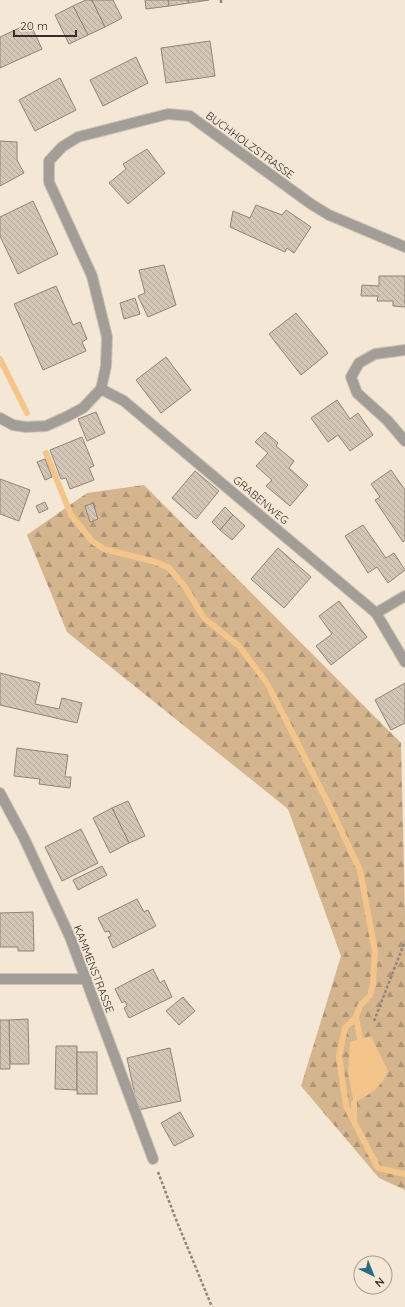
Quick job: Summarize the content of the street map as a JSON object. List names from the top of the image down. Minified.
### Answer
{"streets":{"street":["BUCHHOLZSTRASSE","GRABENWEG","KAMMENSTRASSE"]},"crossings":[["BUCHHOLZSTRASSE","GRABENWEG"]],"scale_bar":"20 m","north":"bottom right"}
